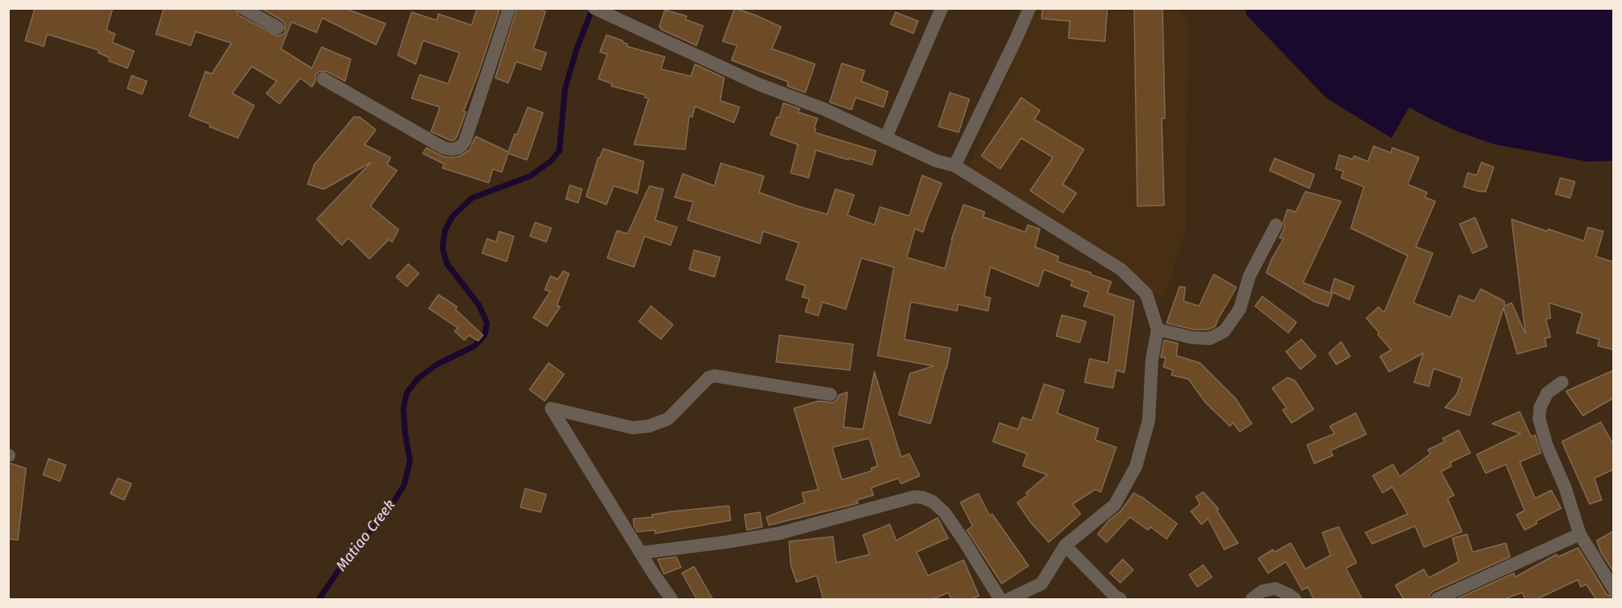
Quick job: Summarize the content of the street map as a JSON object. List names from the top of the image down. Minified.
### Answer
{"water":["Matiao Creek"]}
